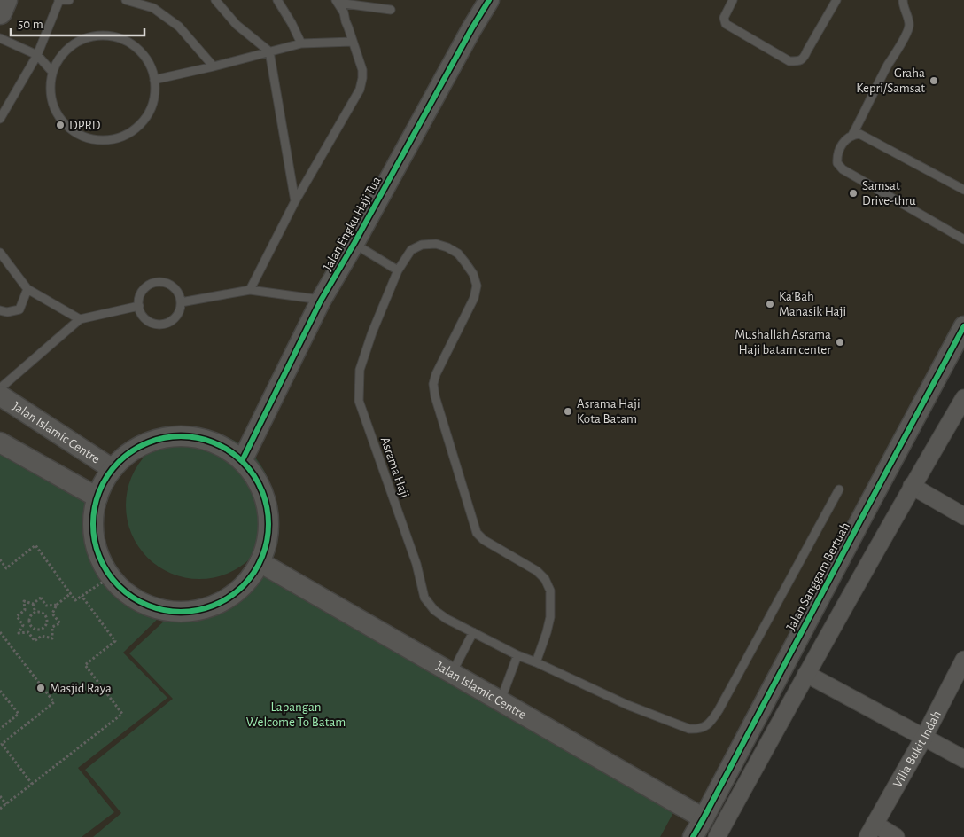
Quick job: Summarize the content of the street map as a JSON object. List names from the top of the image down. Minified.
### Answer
{"streets":{"street":["Jalan Engku Haji Tua","Jalan Islamic Centre","Jalan Sanggam Bertuah","Villa Bukit Indah"],"lane":["Asrama Haji"]},"crossings":[["Jalan Islamic Centre","Jalan Sanggam Bertuah"]],"parks":["Lapangan Welcome To Batam"],"places":["Graha Kepri/Samsat","DPRD","Samsat Drive-thru","Ka'Bah Manasik Haji","Mushallah Asrama Haji batam center","Asrama Haji Kota Batam","Masjid Raya"],"scale_bar":"50 m"}
